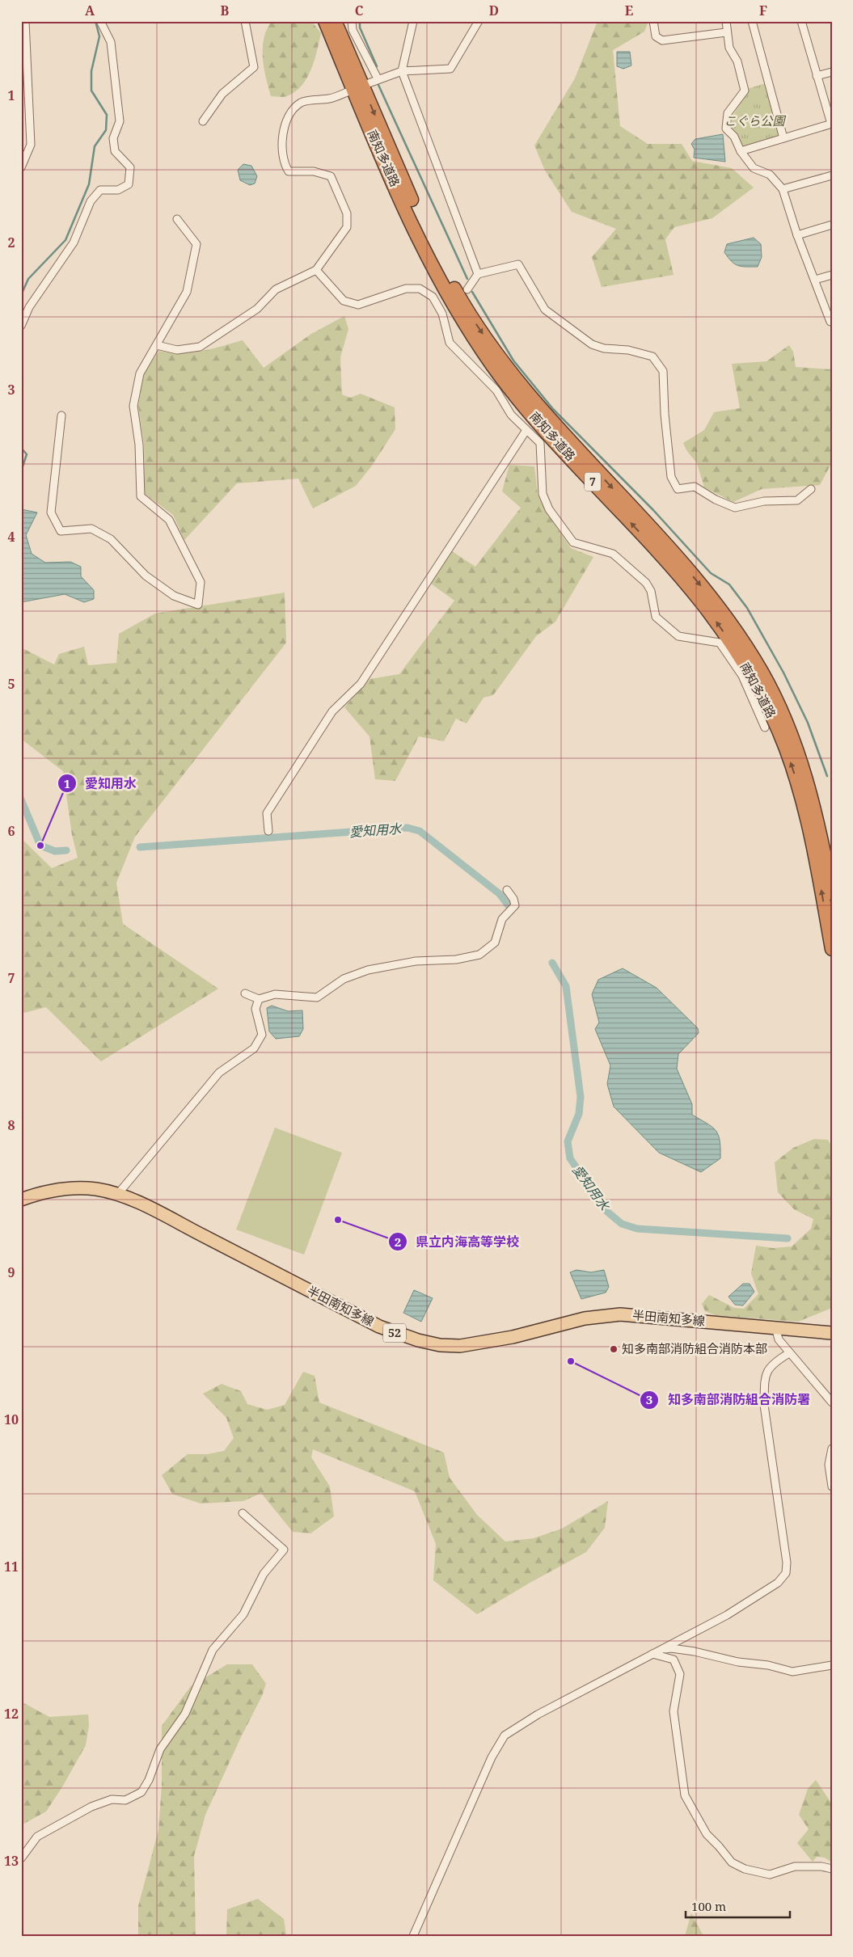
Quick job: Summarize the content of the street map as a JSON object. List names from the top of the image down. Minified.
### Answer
{"streets":{"highway":["南知多道路","7"],"main road":["半田南知多線","52"]},"water":["愛知用水"],"parks":["こぐら公園"],"places":["愛知用水","県立内海高等学校","知多南部消防組合消防本部","知多南部消防組合消防署"],"scale_bar":"100 m","grid":{"columns":["A","B","C","D","E","F"],"rows":["1","2","3","4","5","6","7","8","9","10","11","12","13"]}}
